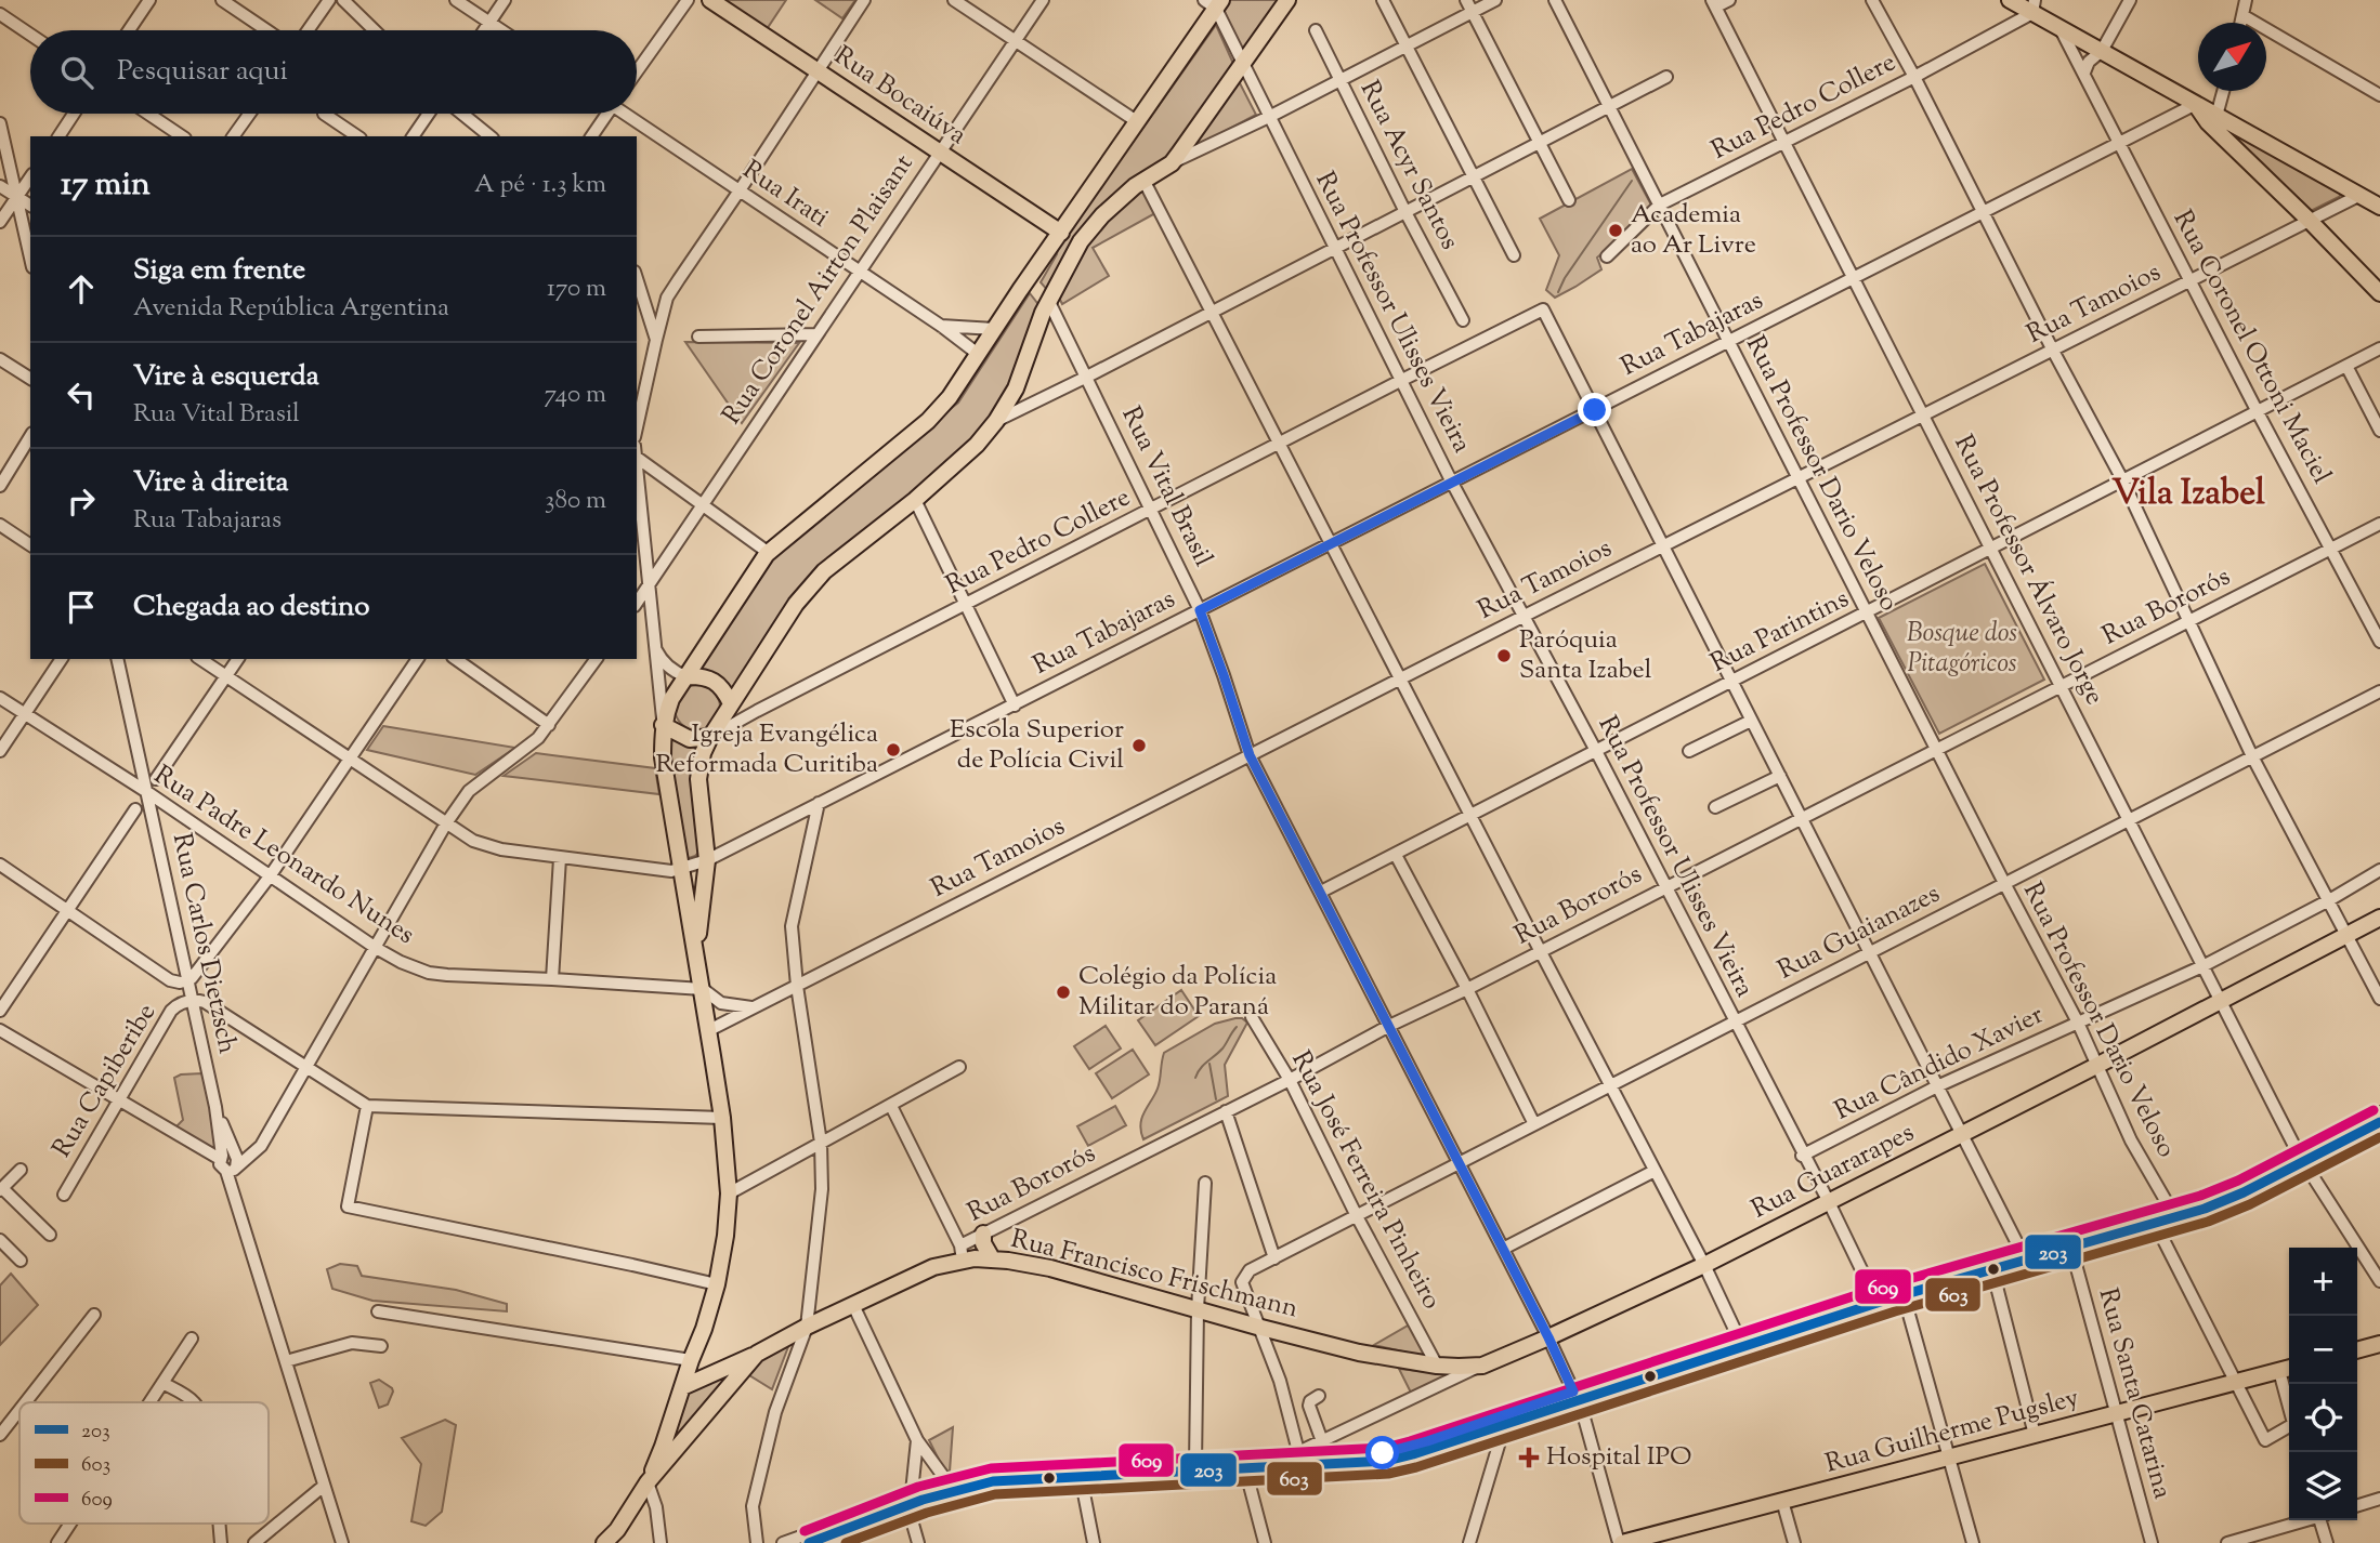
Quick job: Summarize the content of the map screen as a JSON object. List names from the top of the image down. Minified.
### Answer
{"streets":{"main road":["Rua Bocaiúva","Rua Guararapes","Rua Francisco Frischmann","Rua Guilherme Pugsley"],"street":["Rua Pedro Collere","Rua Acyr Santos","Rua Irati","Rua Coronel Airton Plaisant","Rua Tamoios","Rua Professor Ulisses Vieira","Rua Tabajaras","Rua Coronel Ottoni Maciel","Rua Professor Dario Veloso","Rua Vital Brasil","Rua Professor Álvaro Jorge","Rua Bororós","Rua Parintins","Rua Padre Leonardo Nunes","Rua Guaianazes","Rua Carlos Dietzsch","Rua Cândido Xavier","Rua Capiberibe","Rua José Ferreira Pinheiro","Rua Santa Catarina"]},"crossings":[["Rua Bocaiúva","Rua Coronel Airton Plaisant"],["Rua Pedro Collere","Rua Professor Ulisses Vieira"],["Rua Pedro Collere","Rua Tabajaras"],["Rua Pedro Collere","Rua Professor Dario Veloso"],["Rua Pedro Collere","Rua Vital Brasil"],["Rua Pedro Collere","Rua Professor Álvaro Jorge"],["Rua Irati","Rua Coronel Airton Plaisant"],["Rua Tamoios","Rua Professor Ulisses Vieira"],["Rua Tamoios","Rua Coronel Ottoni Maciel"],["Rua Tamoios","Rua Professor Dario Veloso"],["Rua Tamoios","Rua Vital Brasil"],["Rua Tamoios","Rua Professor Álvaro Jorge"],["Rua Professor Ulisses Vieira","Rua Tabajaras"],["Rua Professor Ulisses Vieira","Rua Bororós"],["Rua Professor Ulisses Vieira","Rua Parintins"],["Rua Professor Ulisses Vieira","Rua Guaianazes"],["Rua Professor Ulisses Vieira","Rua Cândido Xavier"],["Rua Professor Ulisses Vieira","Rua Guararapes"],["Rua Tabajaras","Rua Coronel Ottoni Maciel"],["Rua Tabajaras","Rua Professor Dario Veloso"],["Rua Tabajaras","Rua Vital Brasil"],["Rua Tabajaras","Rua Professor Álvaro Jorge"],["Rua Coronel Ottoni Maciel","Rua Bororós"],["Rua Coronel Ottoni Maciel","Rua Parintins"],["Rua Professor Dario Veloso","Rua Bororós"],["Rua Professor Dario Veloso","Rua Parintins"],["Rua Professor Dario Veloso","Rua Guaianazes"],["Rua Professor Dario Veloso","Rua Cândido Xavier"],["Rua Professor Dario Veloso","Rua Guararapes"],["Rua Vital Brasil","Rua Bororós"],["Rua Vital Brasil","Rua Parintins"],["Rua Vital Brasil","Rua Guaianazes"],["Rua Vital Brasil","Rua Guararapes"],["Rua Vital Brasil","Rua Guilherme Pugsley"],["Rua Professor Álvaro Jorge","Rua Bororós"],["Rua Professor Álvaro Jorge","Rua Parintins"],["Rua Professor Álvaro Jorge","Rua Guaianazes"],["Rua Professor Álvaro Jorge","Rua Cândido Xavier"],["Rua Professor Álvaro Jorge","Rua Guararapes"],["Rua Bororós","Rua José Ferreira Pinheiro"],["Rua Bororós","Rua Francisco Frischmann"],["Rua Padre Leonardo Nunes","Rua Carlos Dietzsch"],["Rua Guaianazes","Rua José Ferreira Pinheiro"],["Rua Guaianazes","Rua Francisco Frischmann"],["Rua Carlos Dietzsch","Rua Capiberibe"],["Rua Guararapes","Rua Francisco Frischmann"],["Rua José Ferreira Pinheiro","Rua Francisco Frischmann"],["Rua Santa Catarina","Rua Guilherme Pugsley"]],"districts":["Vila Izabel"],"parks":["Bosque dos Pitagóricos"],"places":{"other":["Academia ao Ar Livre","Paróquia Santa Izabel","Escola Superior de Polícia Civil","Igreja Evangélica Reformada Curitiba","Colégio da Polícia Militar do Paraná"],"health":["Hospital IPO"]},"lines":["transit line 609","transit line 203","transit line 603"],"legend":["203","603","609"],"north":"top right","page":{"search":"Pesquisar aqui","heading":["17 min","A pé · 1.3 km"],"list":[["Siga em frente","Avenida República Argentina","170 m"],["Vire à esquerda","Rua Vital Brasil","740 m"],["Vire à direita","Rua Tabajaras","380 m"],"Chegada ao destino"],"map_buttons":["+","−"]}}
